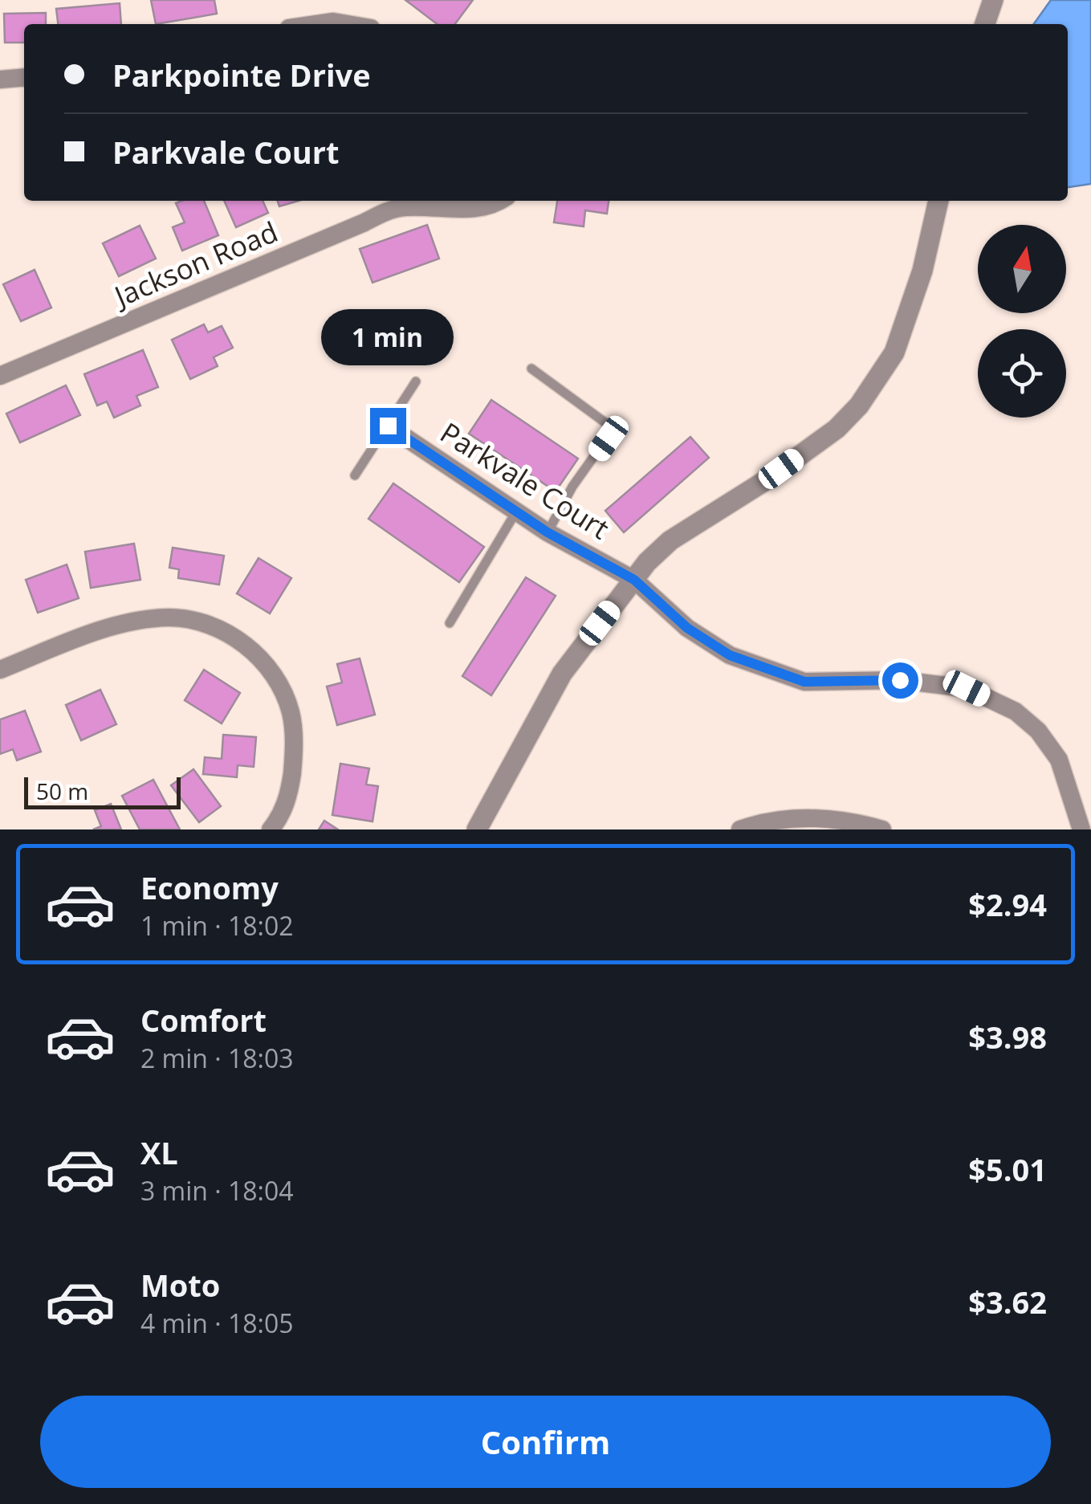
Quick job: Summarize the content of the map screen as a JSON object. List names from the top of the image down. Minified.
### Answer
{"streets":{"street":["Jackson Road","Parkvale Court"]},"scale_bar":"50 m","north":"top","page":{"banner":["Parkpointe Drive","Parkvale Court"],"bubble":"1 min","scale":"50 m","list":[{"name":"Economy","note":"1 min · 18:02","value":"$2.94"},{"name":"Comfort","note":"2 min · 18:03","value":"$3.98"},{"name":"XL","note":"3 min · 18:04","value":"$5.01"},{"name":"Moto","note":"4 min · 18:05","value":"$3.62"}],"buttons":"Confirm"}}
